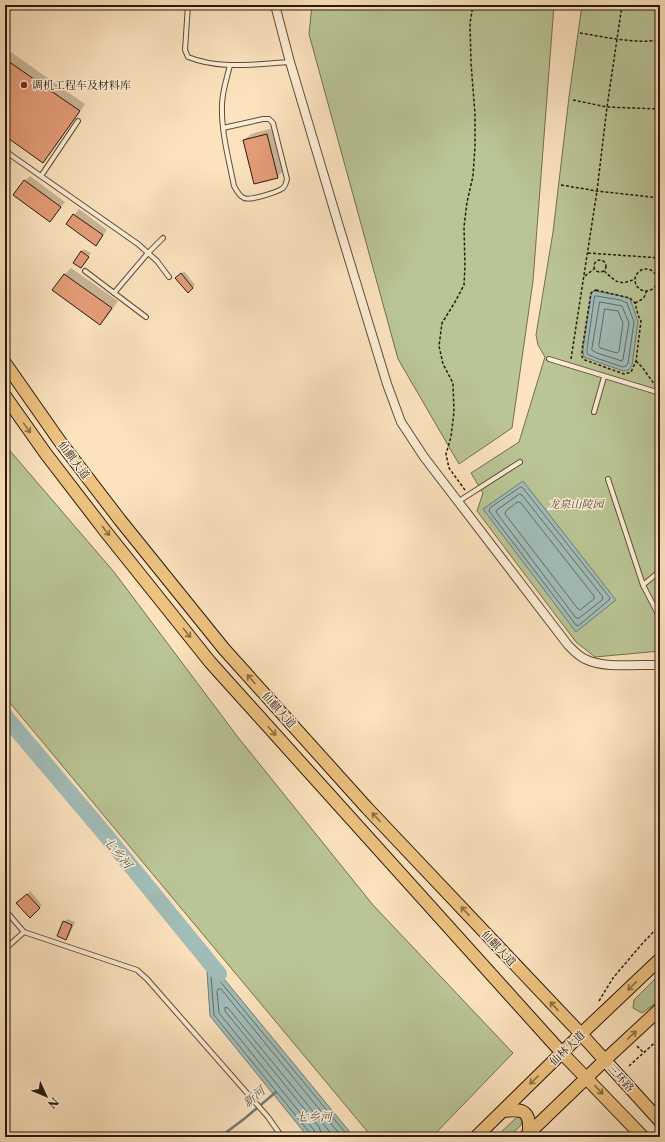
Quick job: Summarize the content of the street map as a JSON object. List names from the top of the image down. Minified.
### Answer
{"streets":{"main road":["仙麒大道","仙林大道","三环路"]},"crossings":[["仙麒大道","仙林大道"],["仙麒大道","三环路"],["仙林大道","三环路"]],"water":["七乡河","新河"],"parks":["龙泉山陵园"],"places":["调机工程车及材料库"],"north":"bottom right"}
